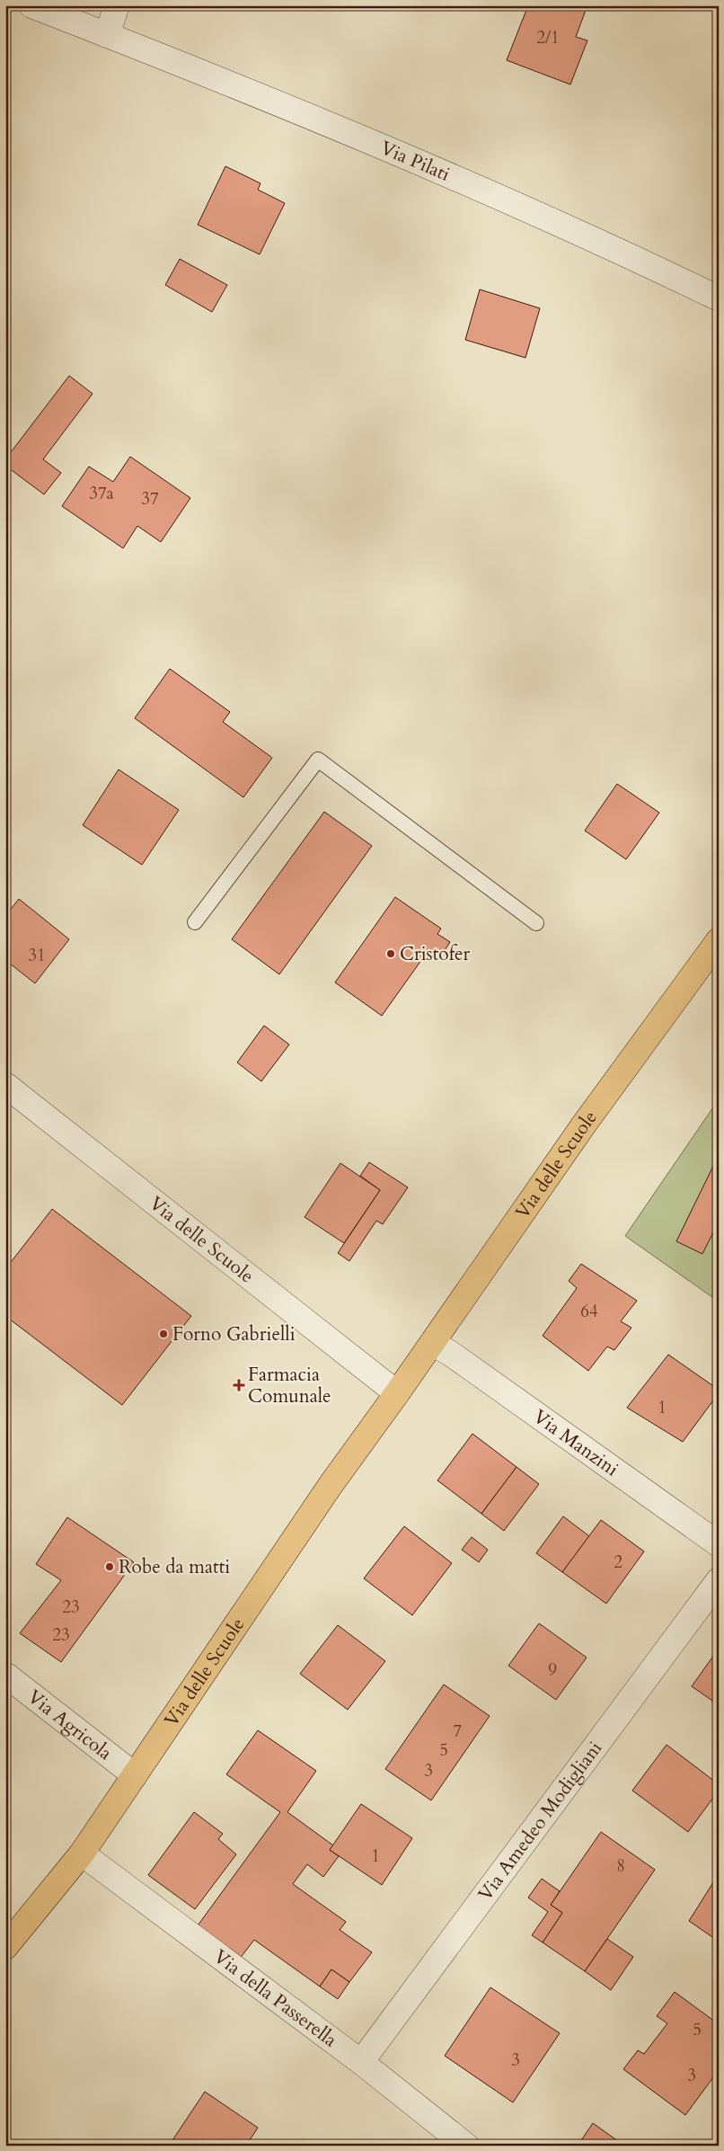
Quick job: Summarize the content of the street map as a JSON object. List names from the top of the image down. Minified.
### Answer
{"streets":{"main road":["Via delle Scuole"],"street":["Via Pilati","Via Manzini","Via Agricola","Via Amedeo Modigliani","Via della Passerella"]},"crossings":[["Via delle Scuole","Via Manzini"],["Via delle Scuole","Via Agricola"],["Via delle Scuole","Via della Passerella"],["Via Amedeo Modigliani","Via della Passerella"]],"places":{"other":["Cristofer","Forno Gabrielli","Robe da matti"],"health":["Farmacia Comunale"]},"house_numbers":["2/1","37a","37","31","64","1","2","23","23","9","7","5","3","1","8","5","3","3"]}
